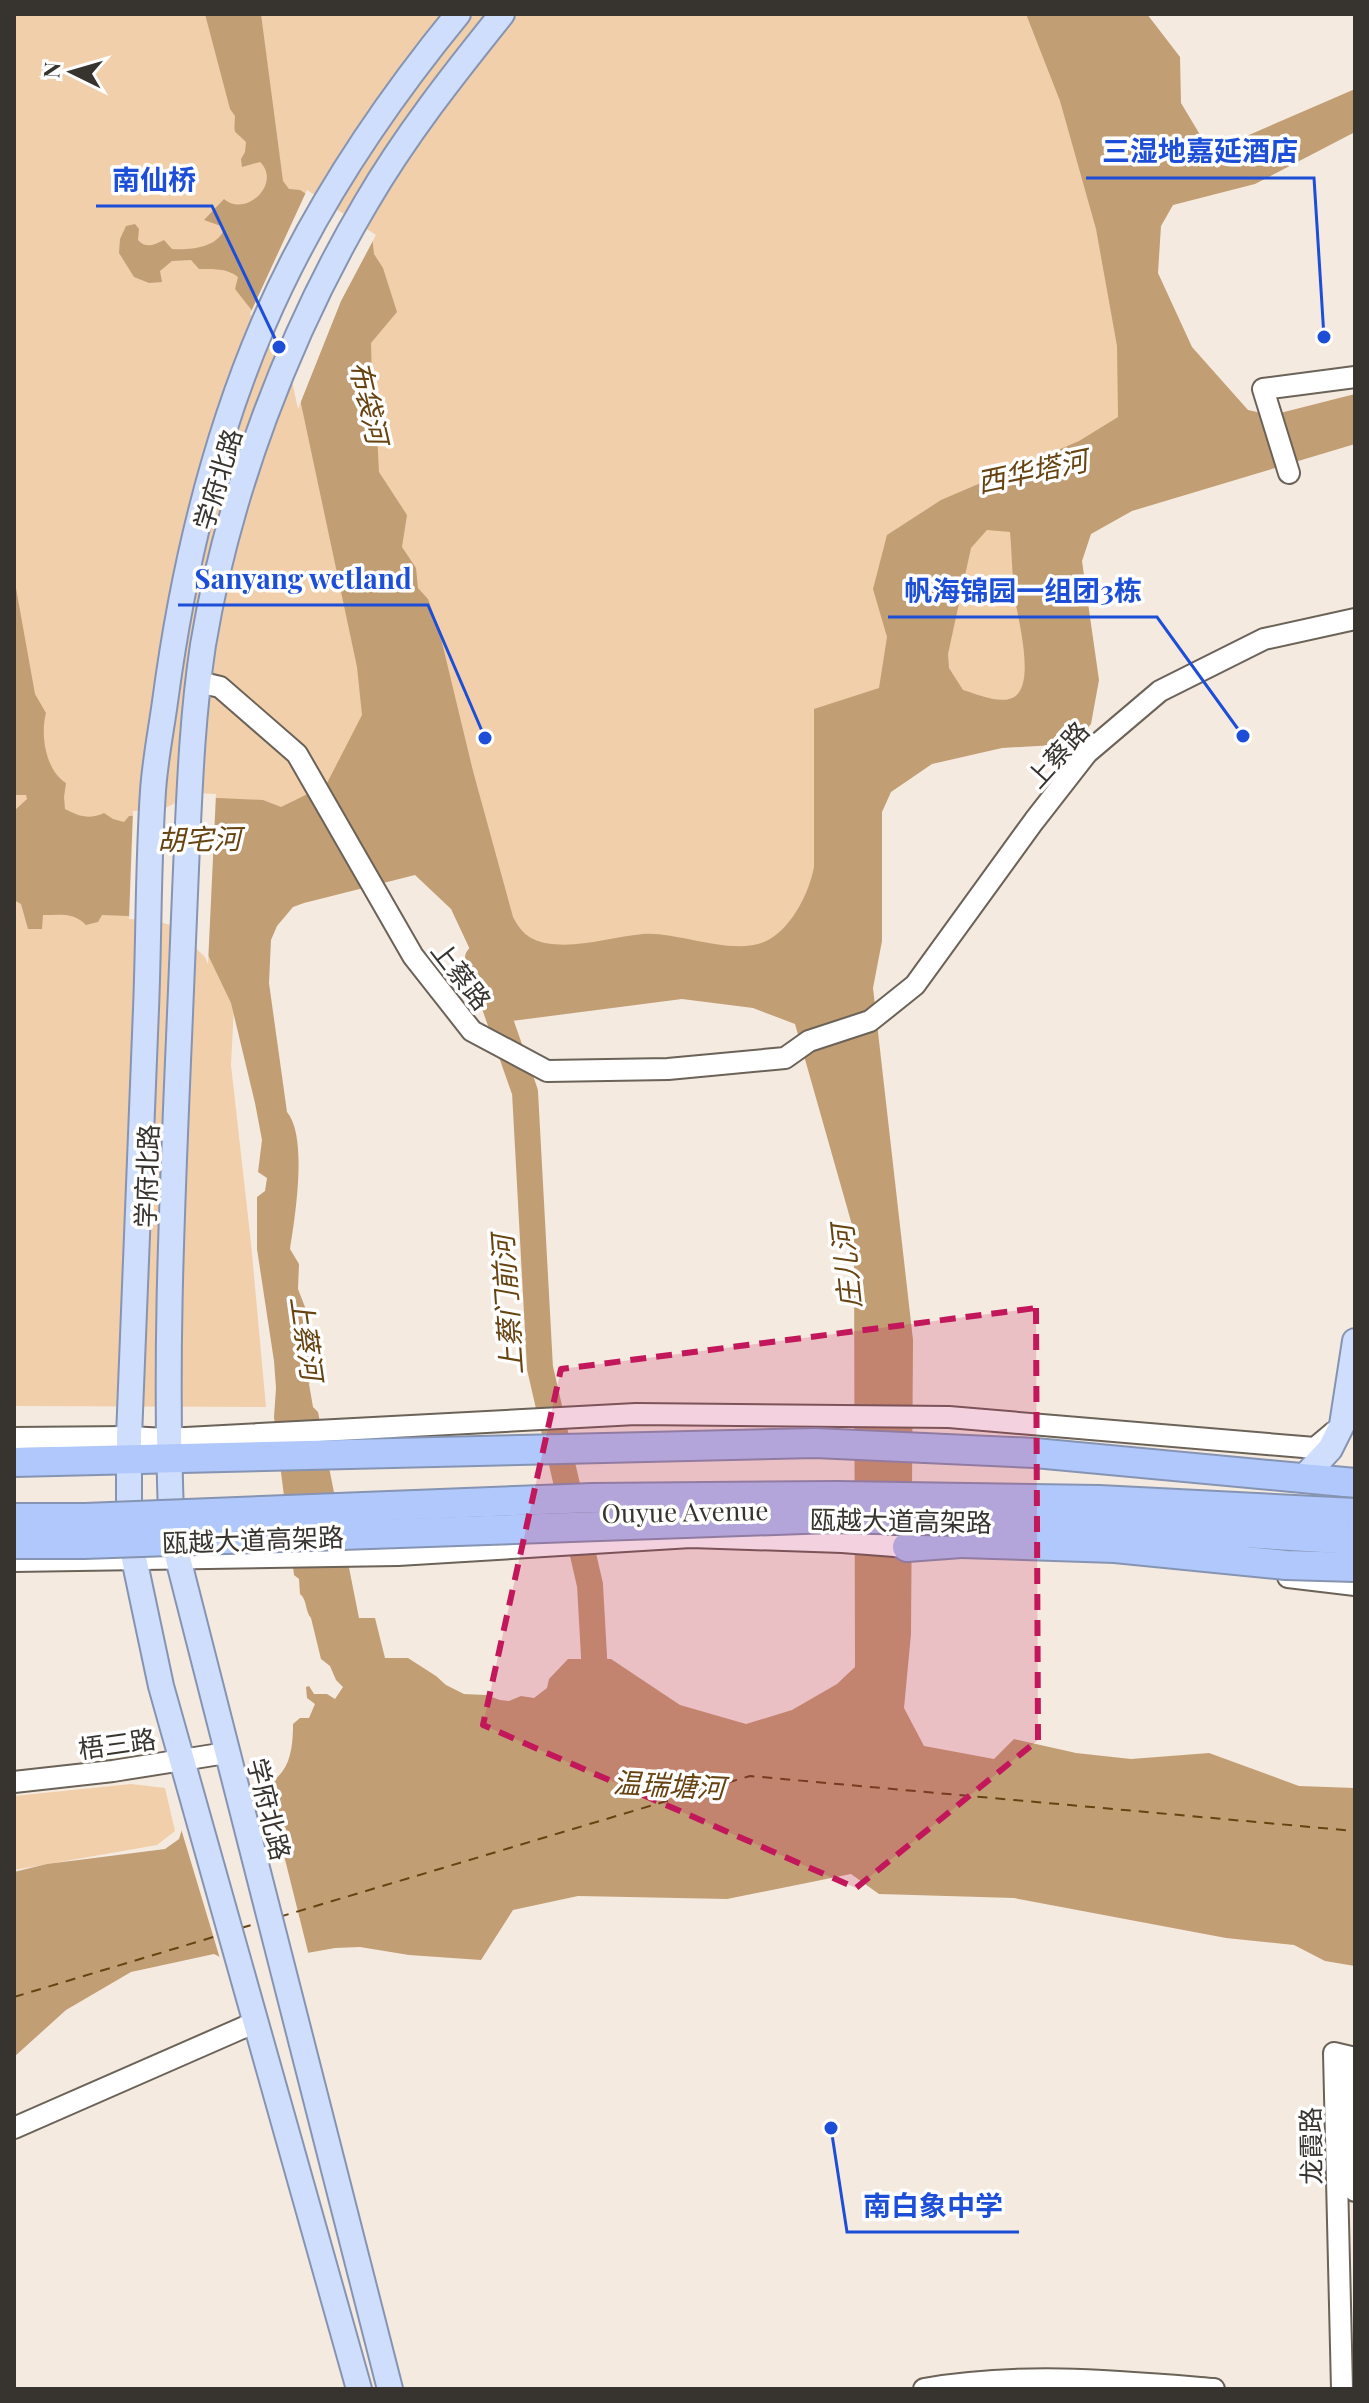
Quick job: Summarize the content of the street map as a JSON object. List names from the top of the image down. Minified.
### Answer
{"streets":{"highway":["Ouyue Avenue","瓯越大道高架路"],"main road":["学府北路"],"street":["上蔡路","梧三路","龙霞路"]},"crossings":[["学府北路","上蔡路"],["学府北路","Ouyue Avenue"],["学府北路","梧三路"]],"water":["布袋河","西华塔河","胡宅河","庄儿河","上蔡门前河","上蔡河","温瑞塘河"],"places":["三湿地嘉延酒店","南仙桥","帆海锦园一组团3栋","Sanyang wetland","南白象中学"],"north":"left"}
